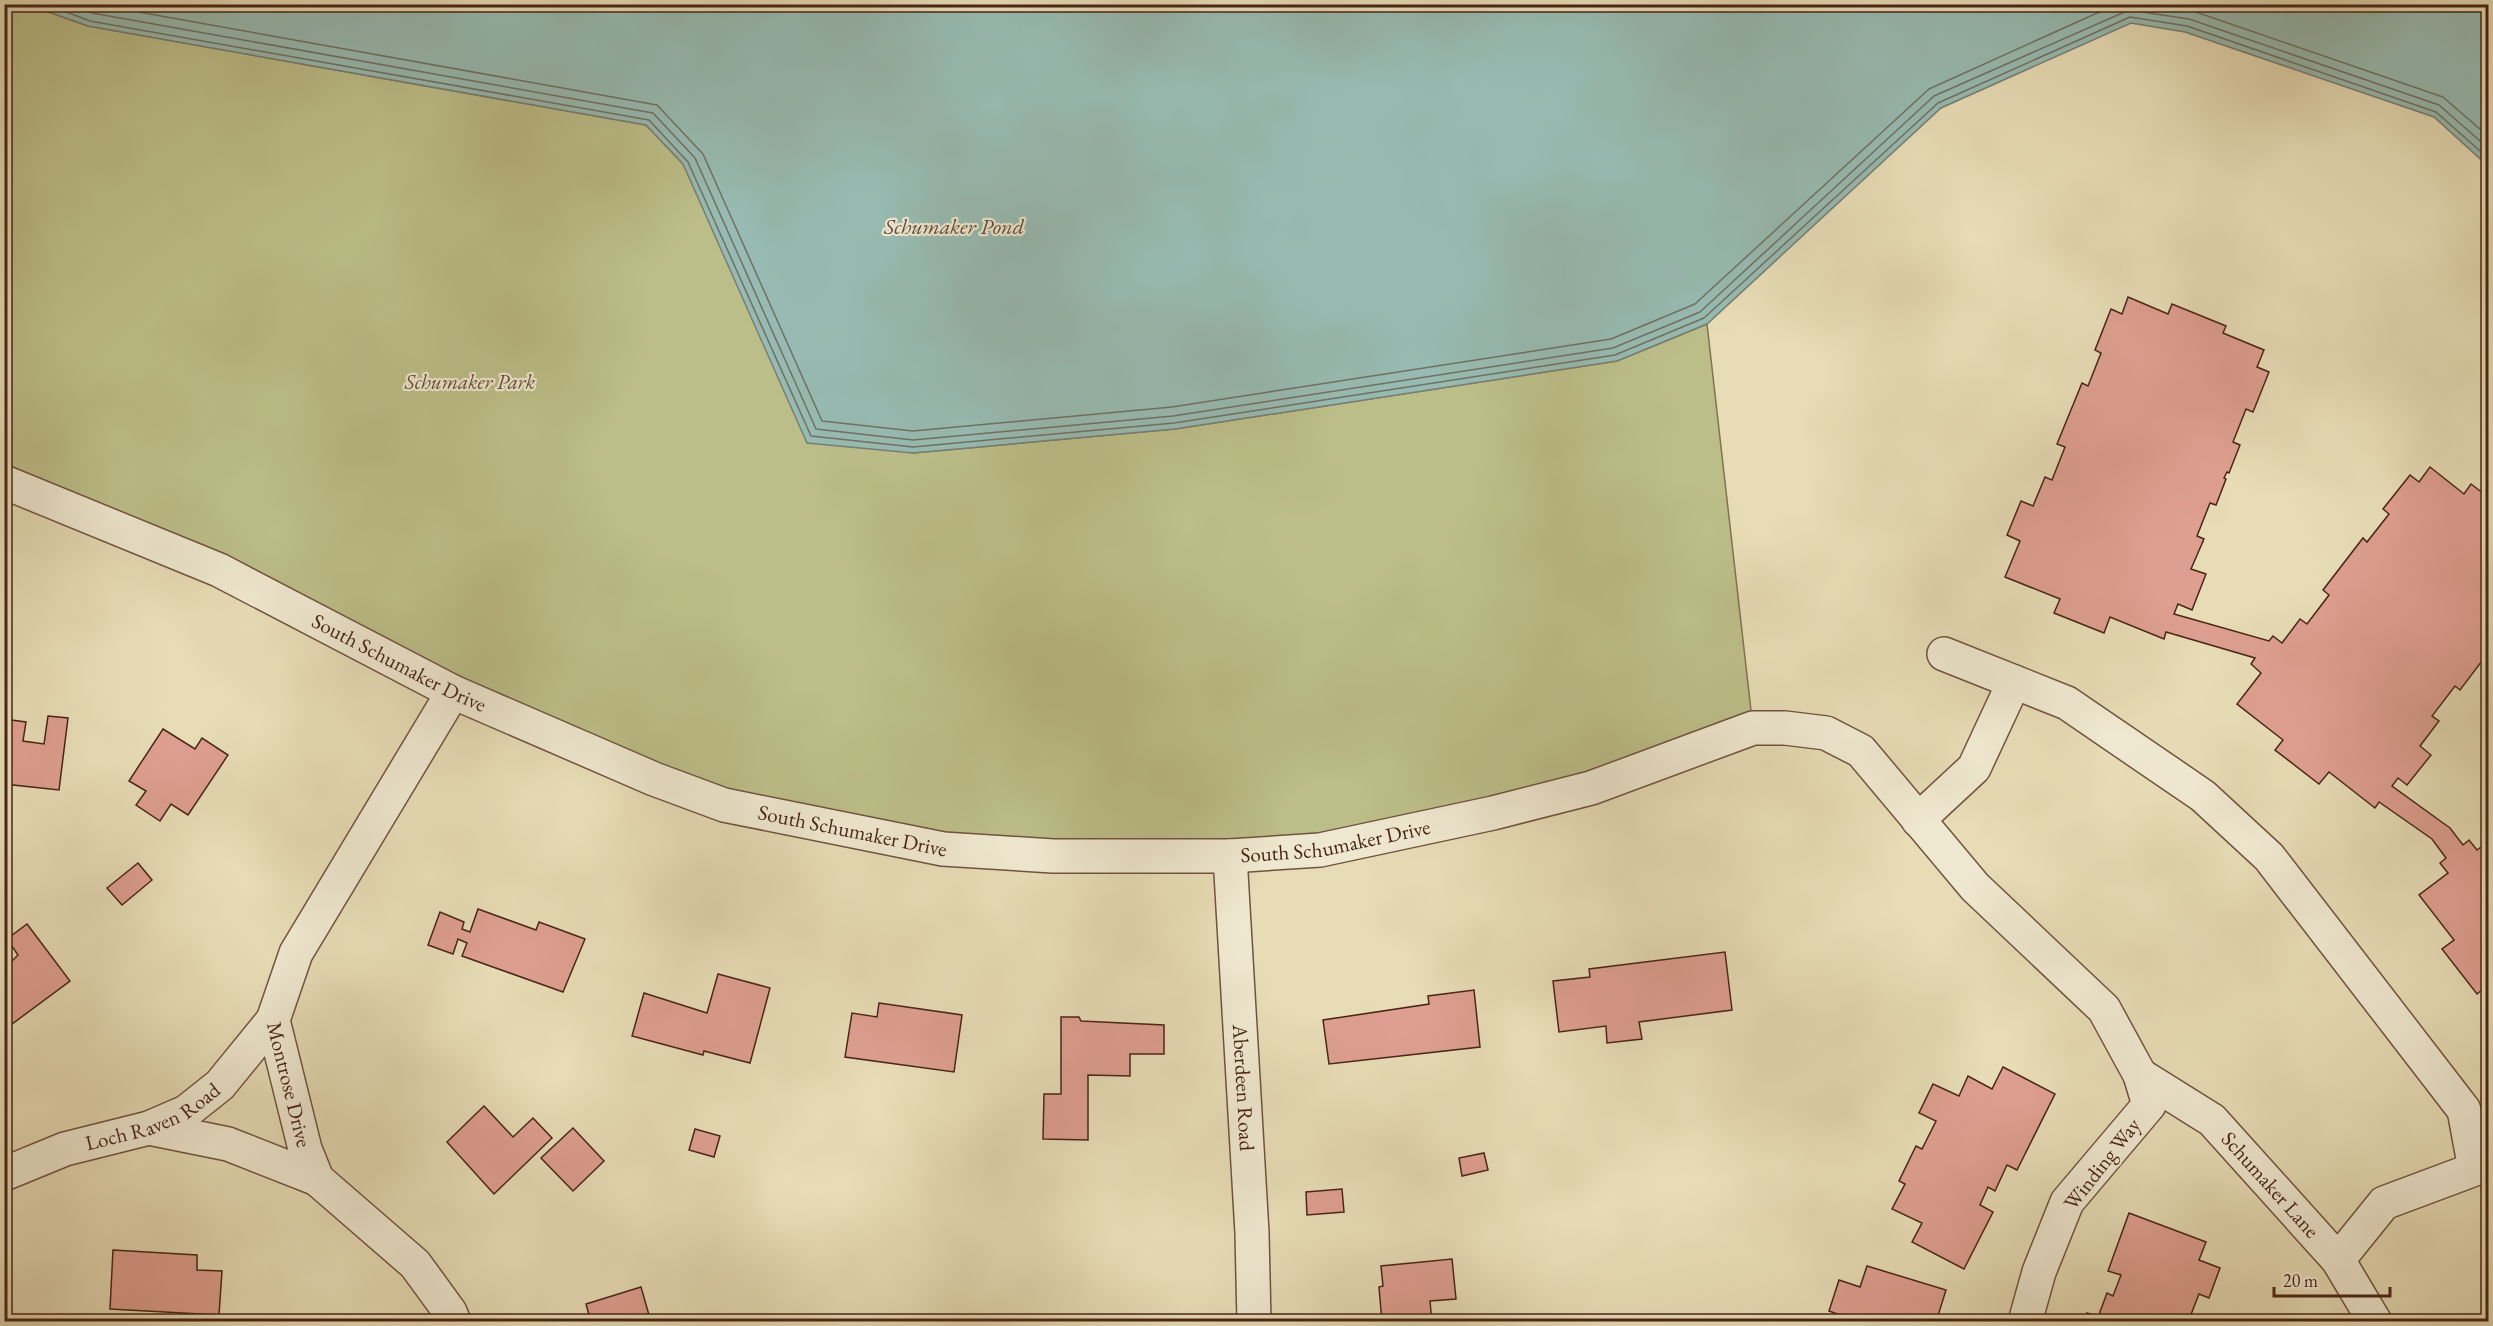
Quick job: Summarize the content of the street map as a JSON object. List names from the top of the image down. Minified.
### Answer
{"streets":{"street":["South Schumaker Drive","Montrose Drive","Aberdeen Road","Loch Raven Road","Winding Way","Schumaker Lane"]},"crossings":[["South Schumaker Drive","Montrose Drive"],["South Schumaker Drive","Aberdeen Road"],["South Schumaker Drive","Winding Way"],["South Schumaker Drive","Schumaker Lane"],["Montrose Drive","Loch Raven Road"],["Winding Way","Schumaker Lane"]],"water":["Schumaker Pond"],"parks":["Schumaker Park"],"scale_bar":"20 m"}
